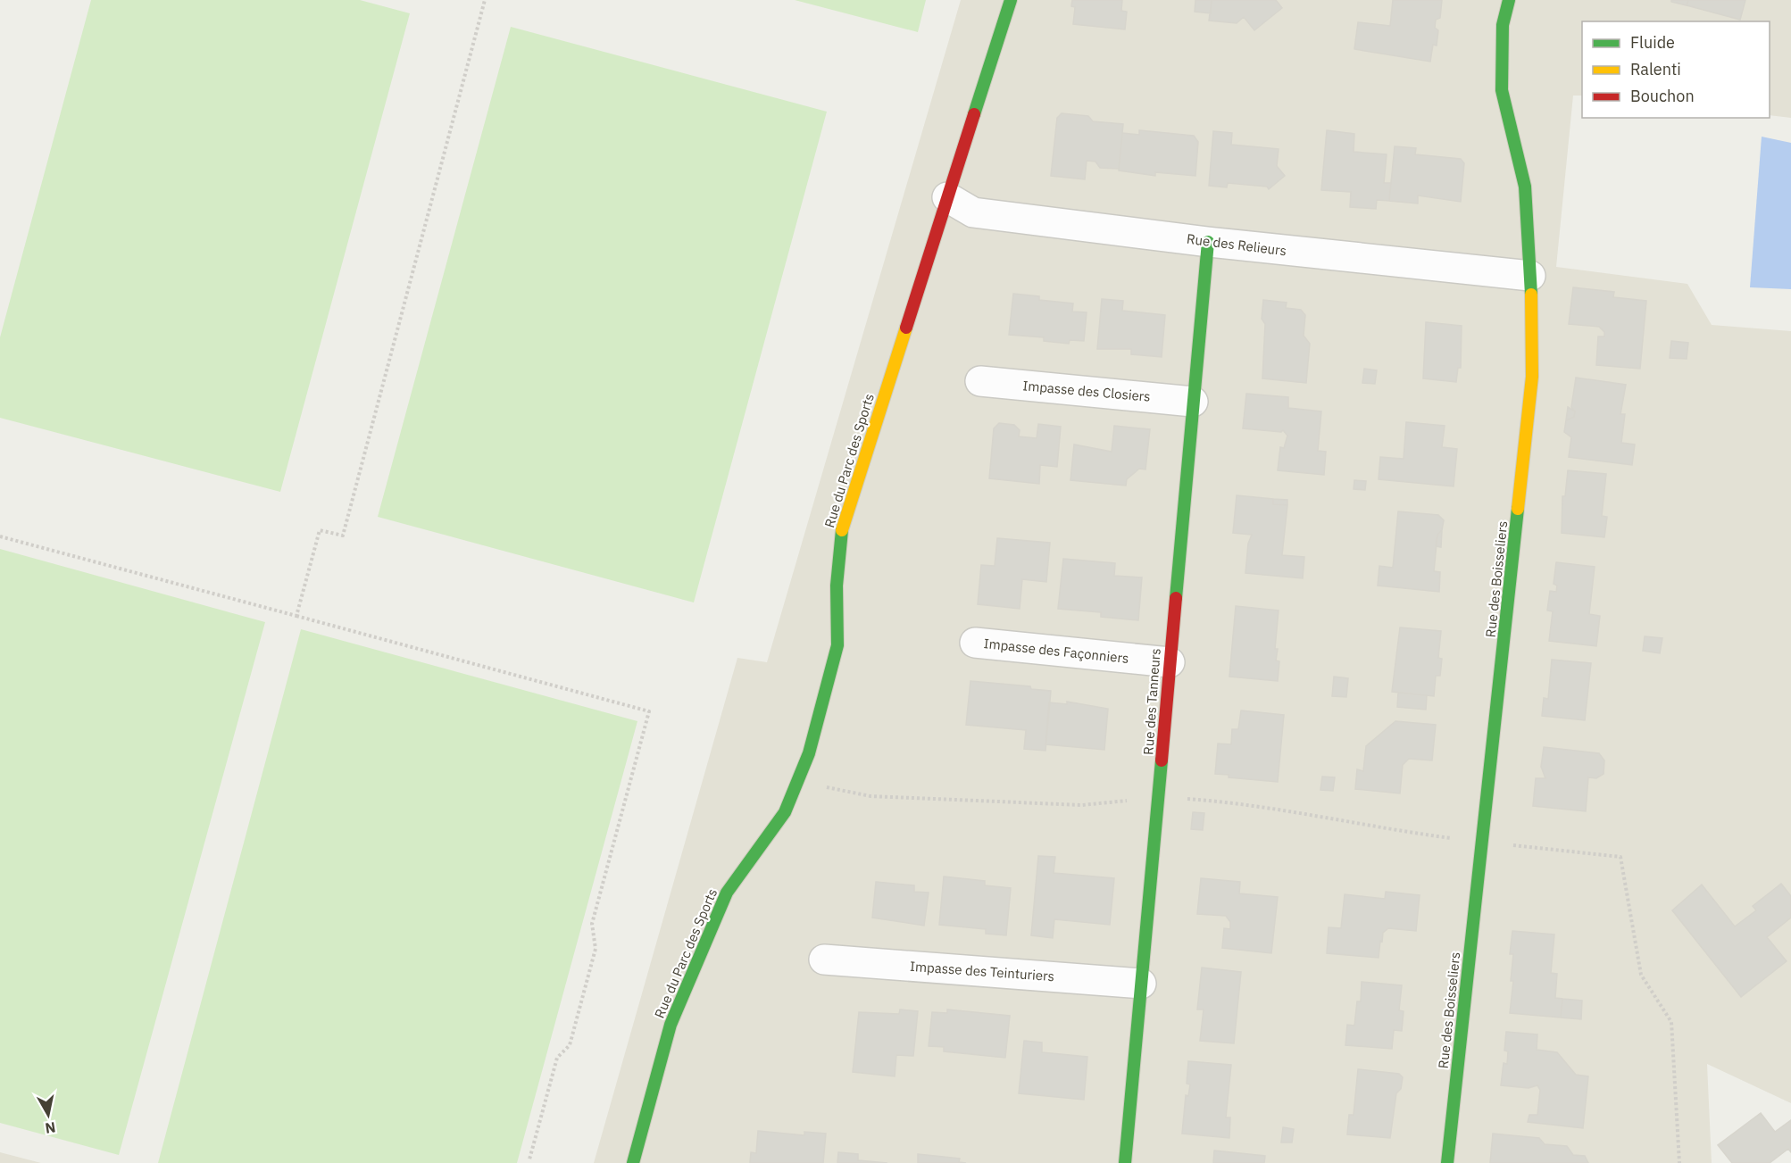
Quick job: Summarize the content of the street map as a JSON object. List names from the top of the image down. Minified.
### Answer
{"streets":{"street":["Rue des Relieurs","Impasse des Closiers","Rue du Parc des Sports","Rue des Boisseliers","Impasse des Façonniers","Rue des Tanneurs","Impasse des Teinturiers"]},"crossings":[["Rue des Relieurs","Rue du Parc des Sports"],["Rue des Relieurs","Rue des Boisseliers"],["Rue des Relieurs","Rue des Tanneurs"],["Impasse des Closiers","Rue des Tanneurs"],["Impasse des Façonniers","Rue des Tanneurs"],["Rue des Tanneurs","Impasse des Teinturiers"]],"legend":["Fluide","Ralenti","Bouchon"],"north":"bottom"}
